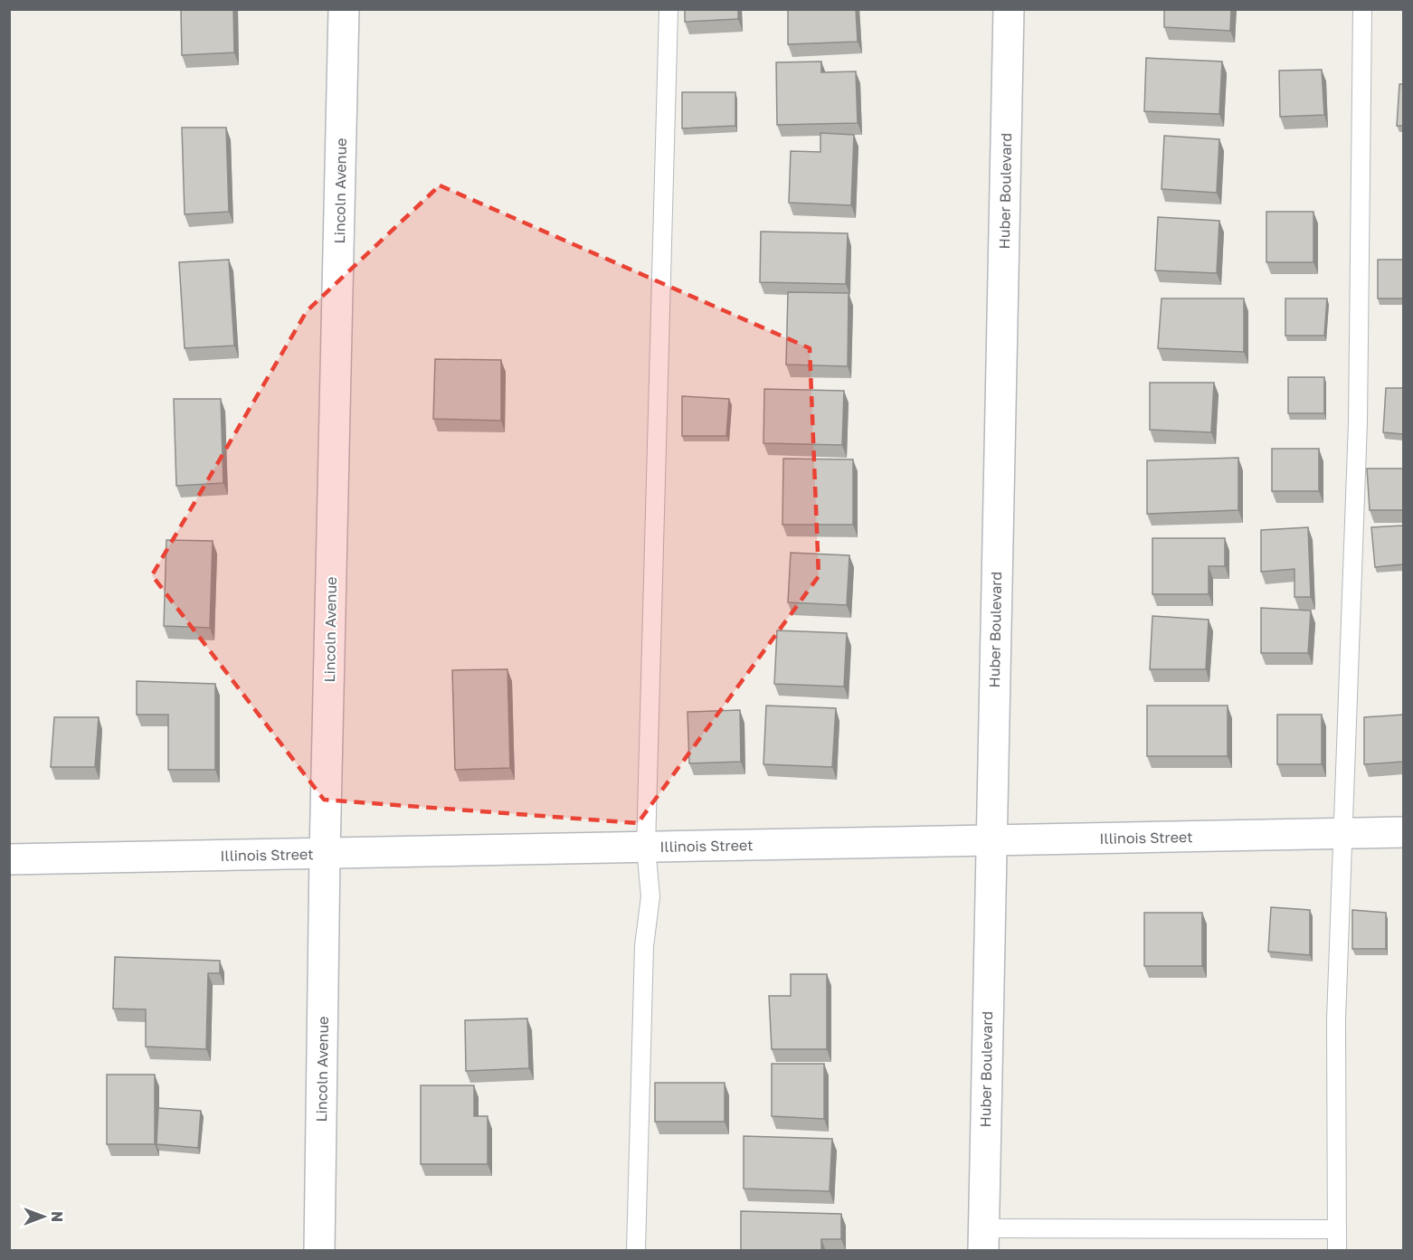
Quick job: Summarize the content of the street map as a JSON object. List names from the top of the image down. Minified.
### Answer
{"streets":{"street":["Lincoln Avenue","Huber Boulevard","Illinois Street"]},"crossings":[["Lincoln Avenue","Illinois Street"],["Huber Boulevard","Illinois Street"]],"north":"right"}
